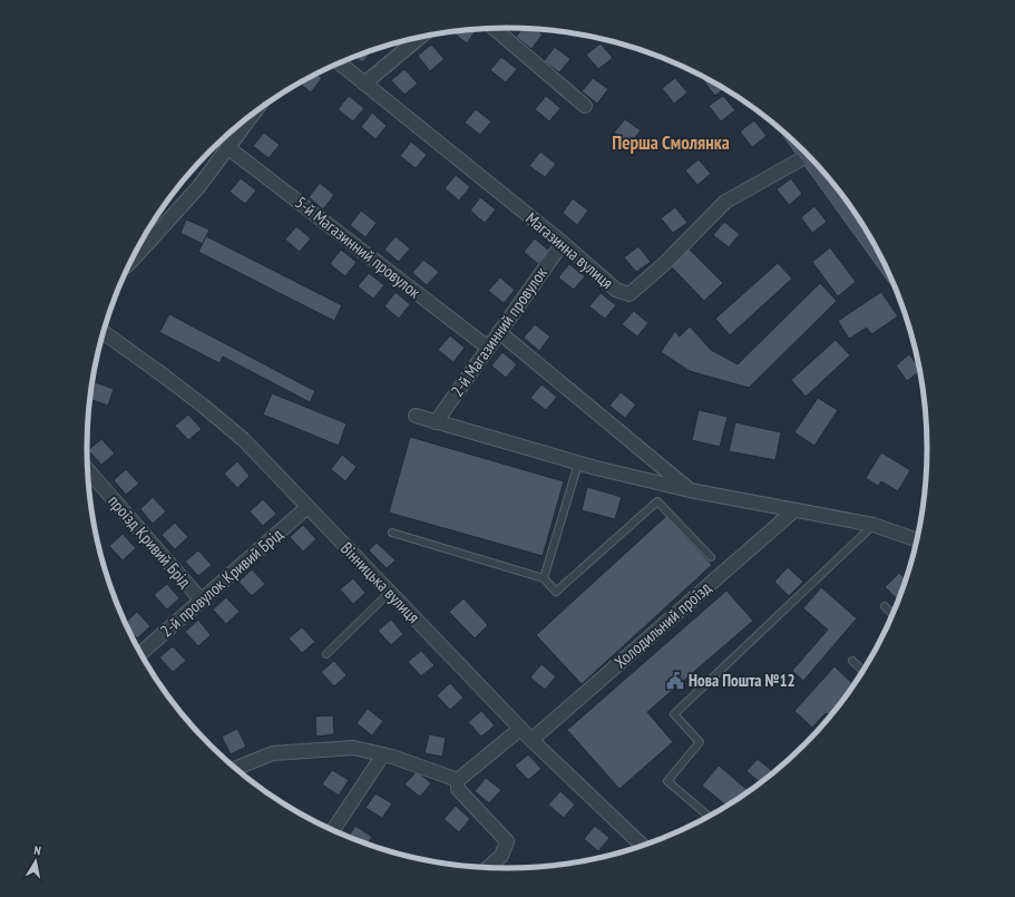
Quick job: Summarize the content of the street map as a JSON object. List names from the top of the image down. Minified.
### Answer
{"streets":{"street":["5-й Магазинний провулок","Магазинна вулиця","2-й Магазинний провулок","проїзд Кривий Брід","2-й провулок Кривий Брід","Вінницька вулиця","Холодильний проїзд"]},"crossings":[["5-й Магазинний провулок","2-й Магазинний провулок"],["Магазинна вулиця","2-й Магазинний провулок"],["проїзд Кривий Брід","2-й провулок Кривий Брід"],["2-й провулок Кривий Брід","Вінницька вулиця"],["Вінницька вулиця","Холодильний проїзд"]],"districts":["Перша Смолянка"],"places":{"public building":["Нова Пошта №12"]},"north":"top"}
